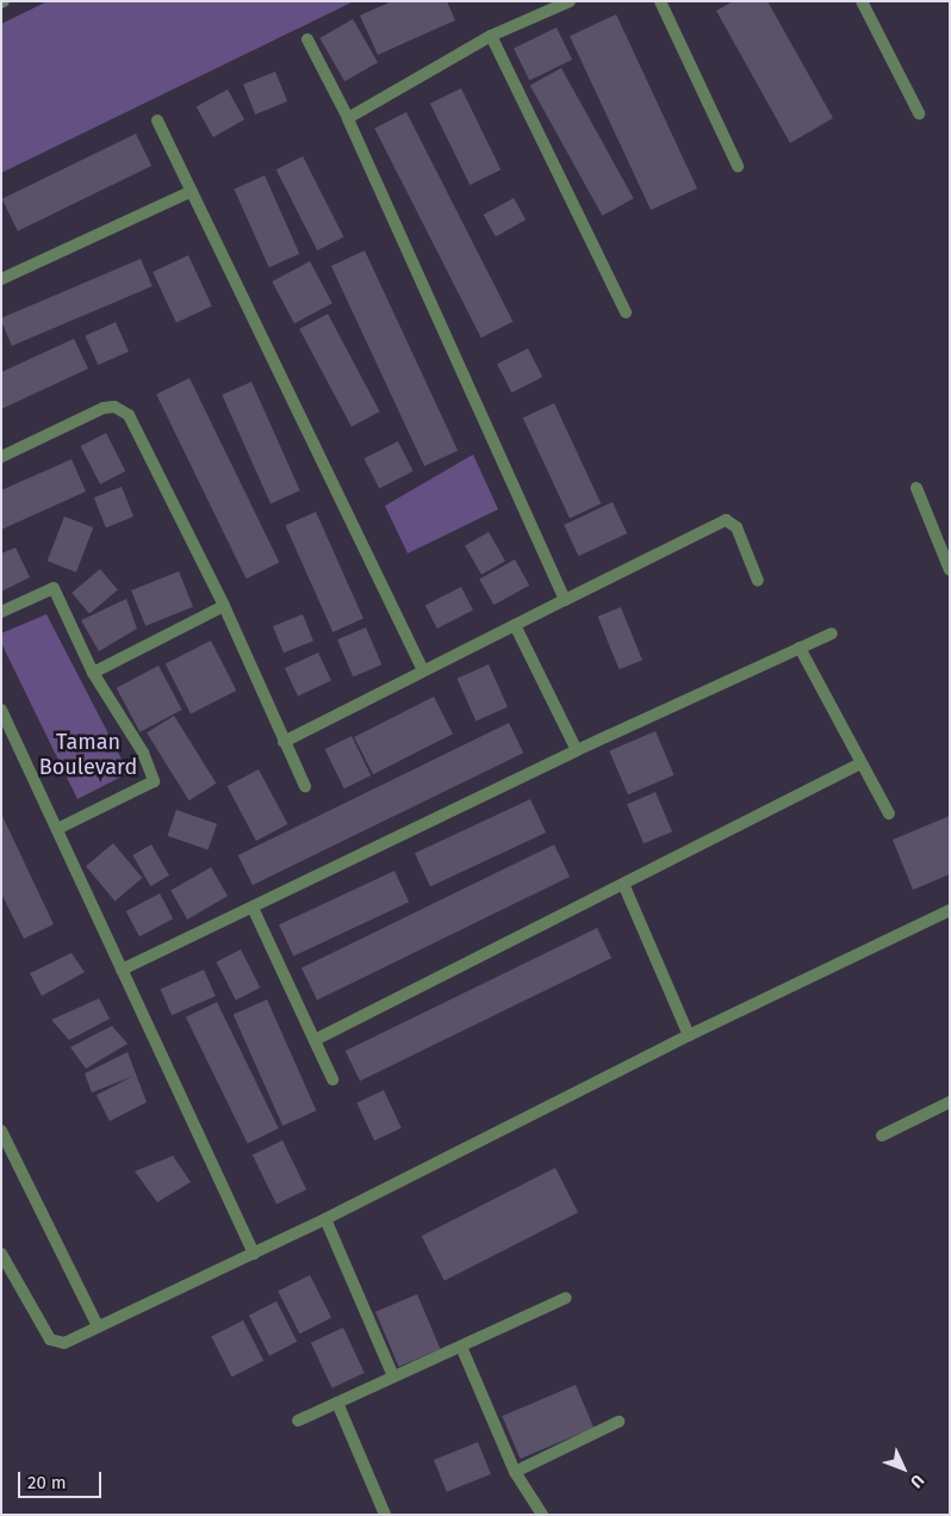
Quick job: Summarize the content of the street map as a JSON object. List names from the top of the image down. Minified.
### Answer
{"parks":["Taman Boulevard"],"scale_bar":"20 m","north":"bottom right"}
